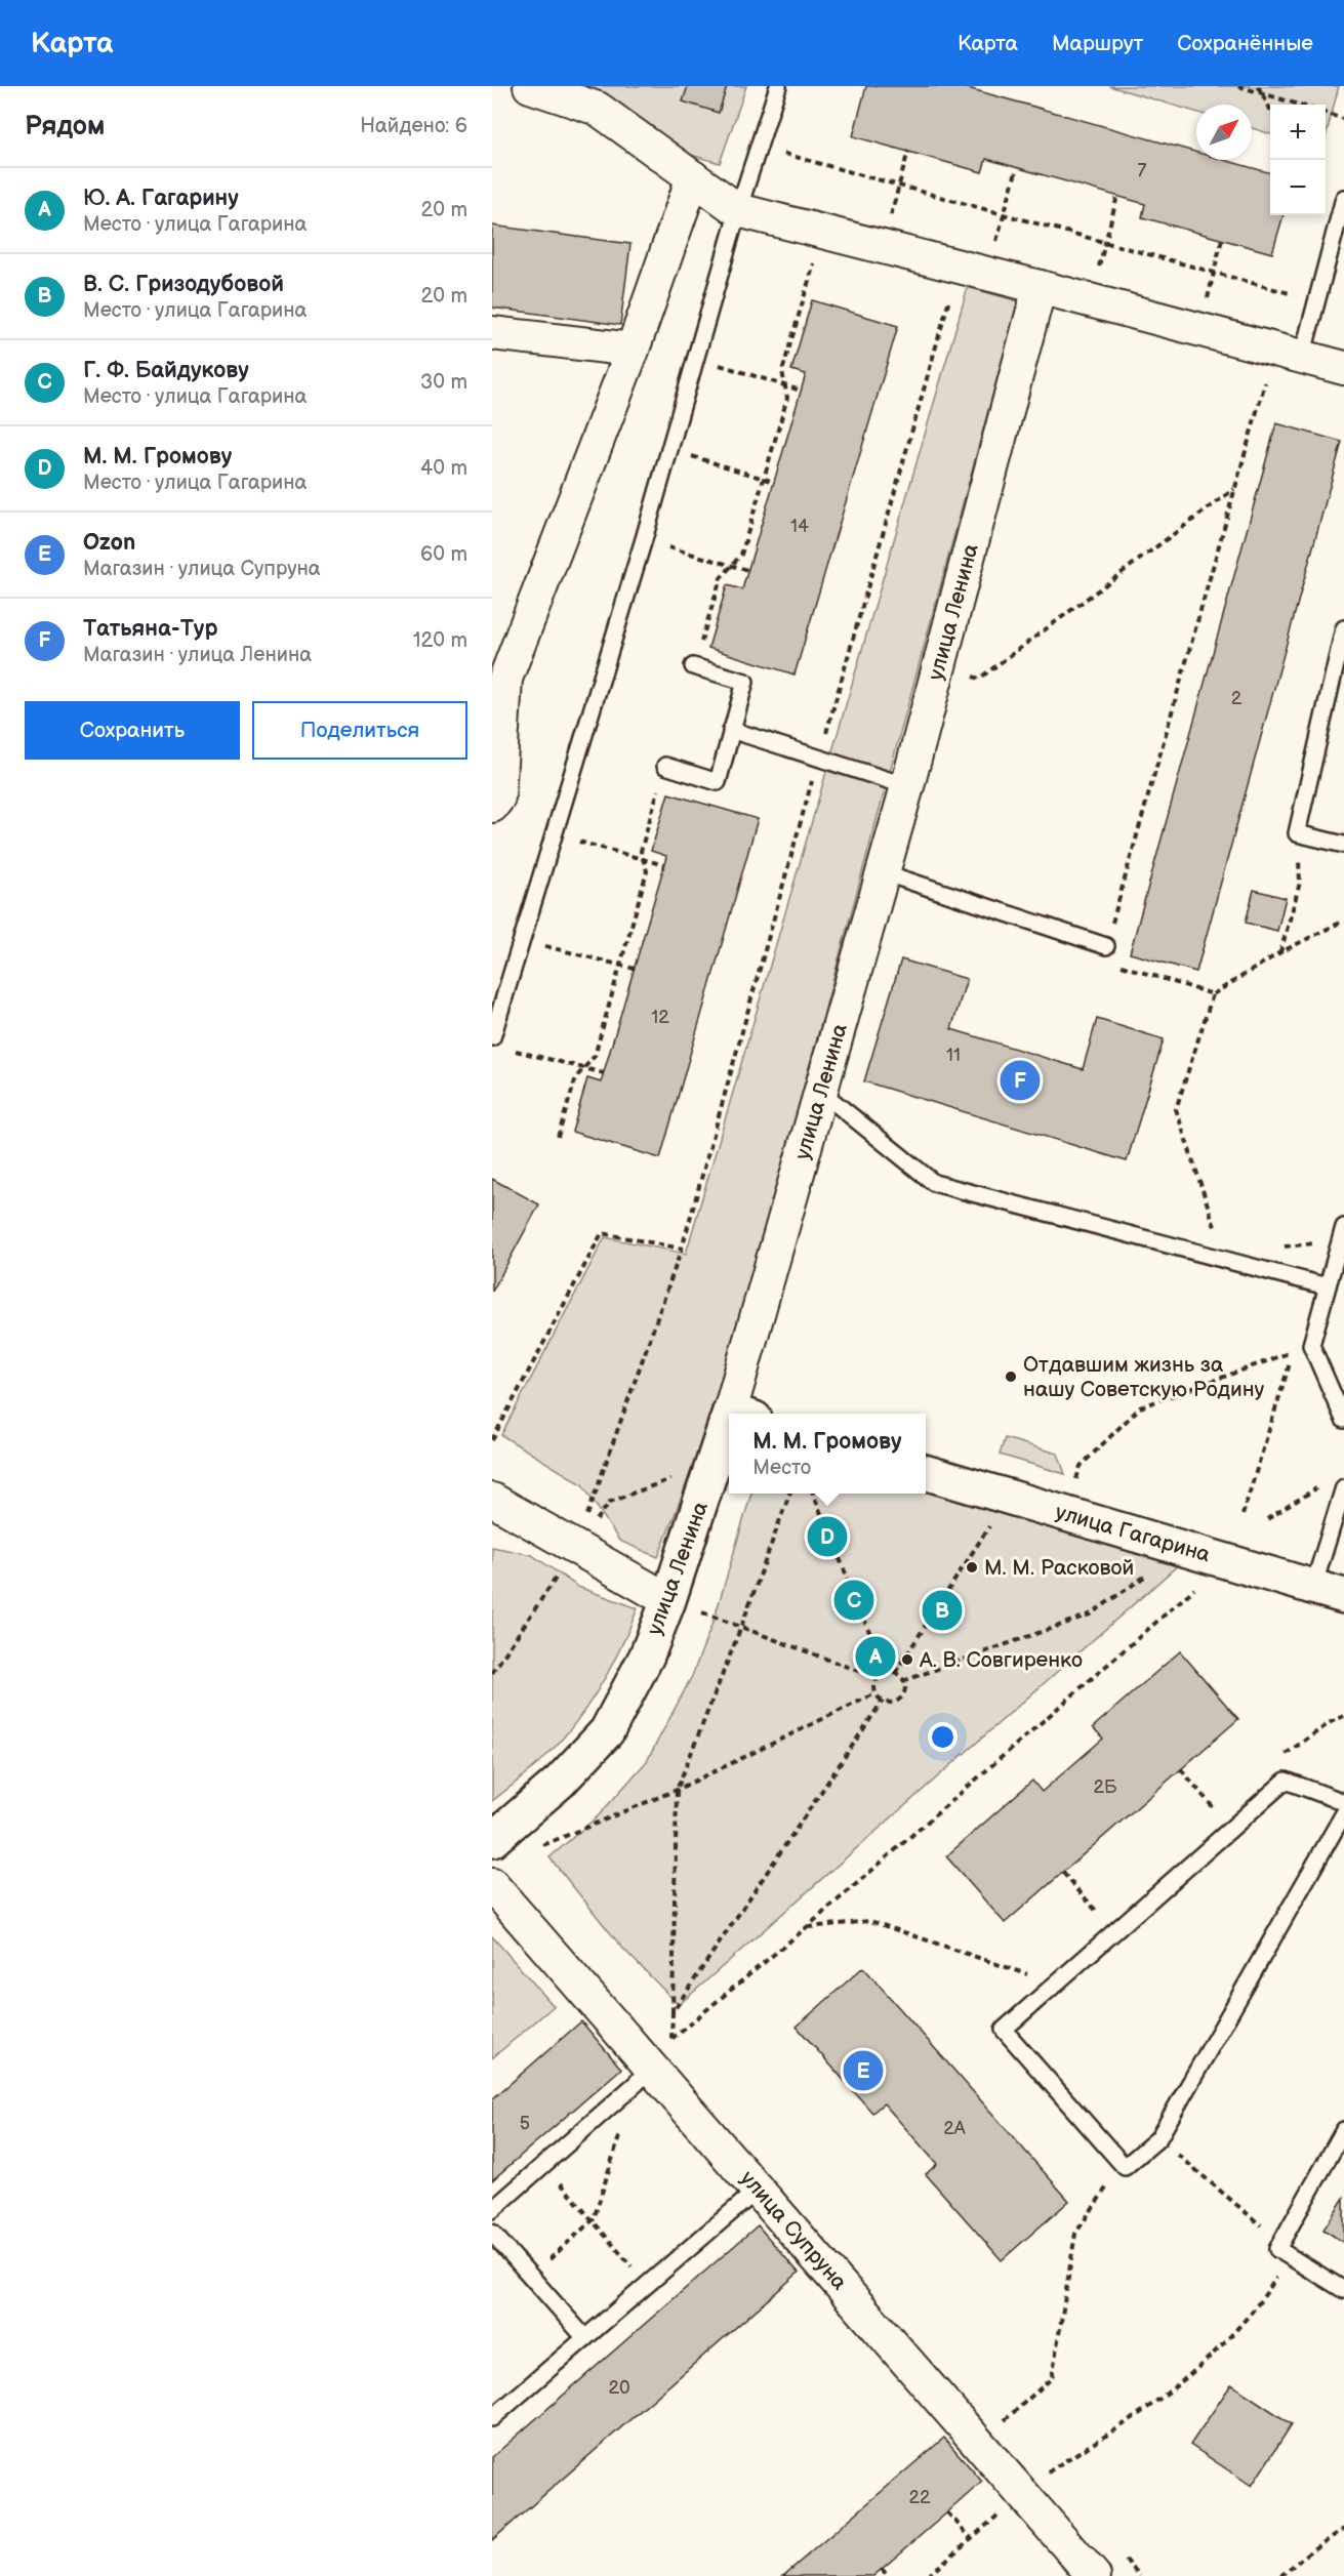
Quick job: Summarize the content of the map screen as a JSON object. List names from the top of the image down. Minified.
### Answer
{"streets":{"street":["улица Ленина","улица Гагарина","улица Супруна"]},"places":["Отдавшим жизнь за нашу Советскую Родину","М. М. Расковой","А. В. Совгиренко"],"house_numbers":["7","14","2","12","11","2Б","5","2А","20","22"],"north":"top right","page":{"header":"Карта","nav":["Карта","Маршрут","Сохранённые"],"heading":["Рядом","Найдено: 6"],"map_buttons":["+","−"],"list":[{"mark":"A","name":"Ю. А. Гагарину","note":"Место · улица Гагарина","value":"20 m"},{"mark":"B","name":"В. С. Гризодубовой","note":"Место · улица Гагарина","value":"20 m"},{"mark":"C","name":"Г. Ф. Байдукову","note":"Место · улица Гагарина","value":"30 m"},{"mark":"D","name":"М. М. Громову","note":"Место · улица Гагарина","value":"40 m"},{"mark":"E","name":"Ozon","note":"Магазин · улица Супруна","value":"60 m"},{"mark":"F","name":"Татьяна-Тур","note":"Магазин · улица Ленина","value":"120 m"}],"buttons":["Сохранить","Поделиться"],"pins":["F","D","C","B","A","E"],"popup":["М. М. Громову","Место"]}}
